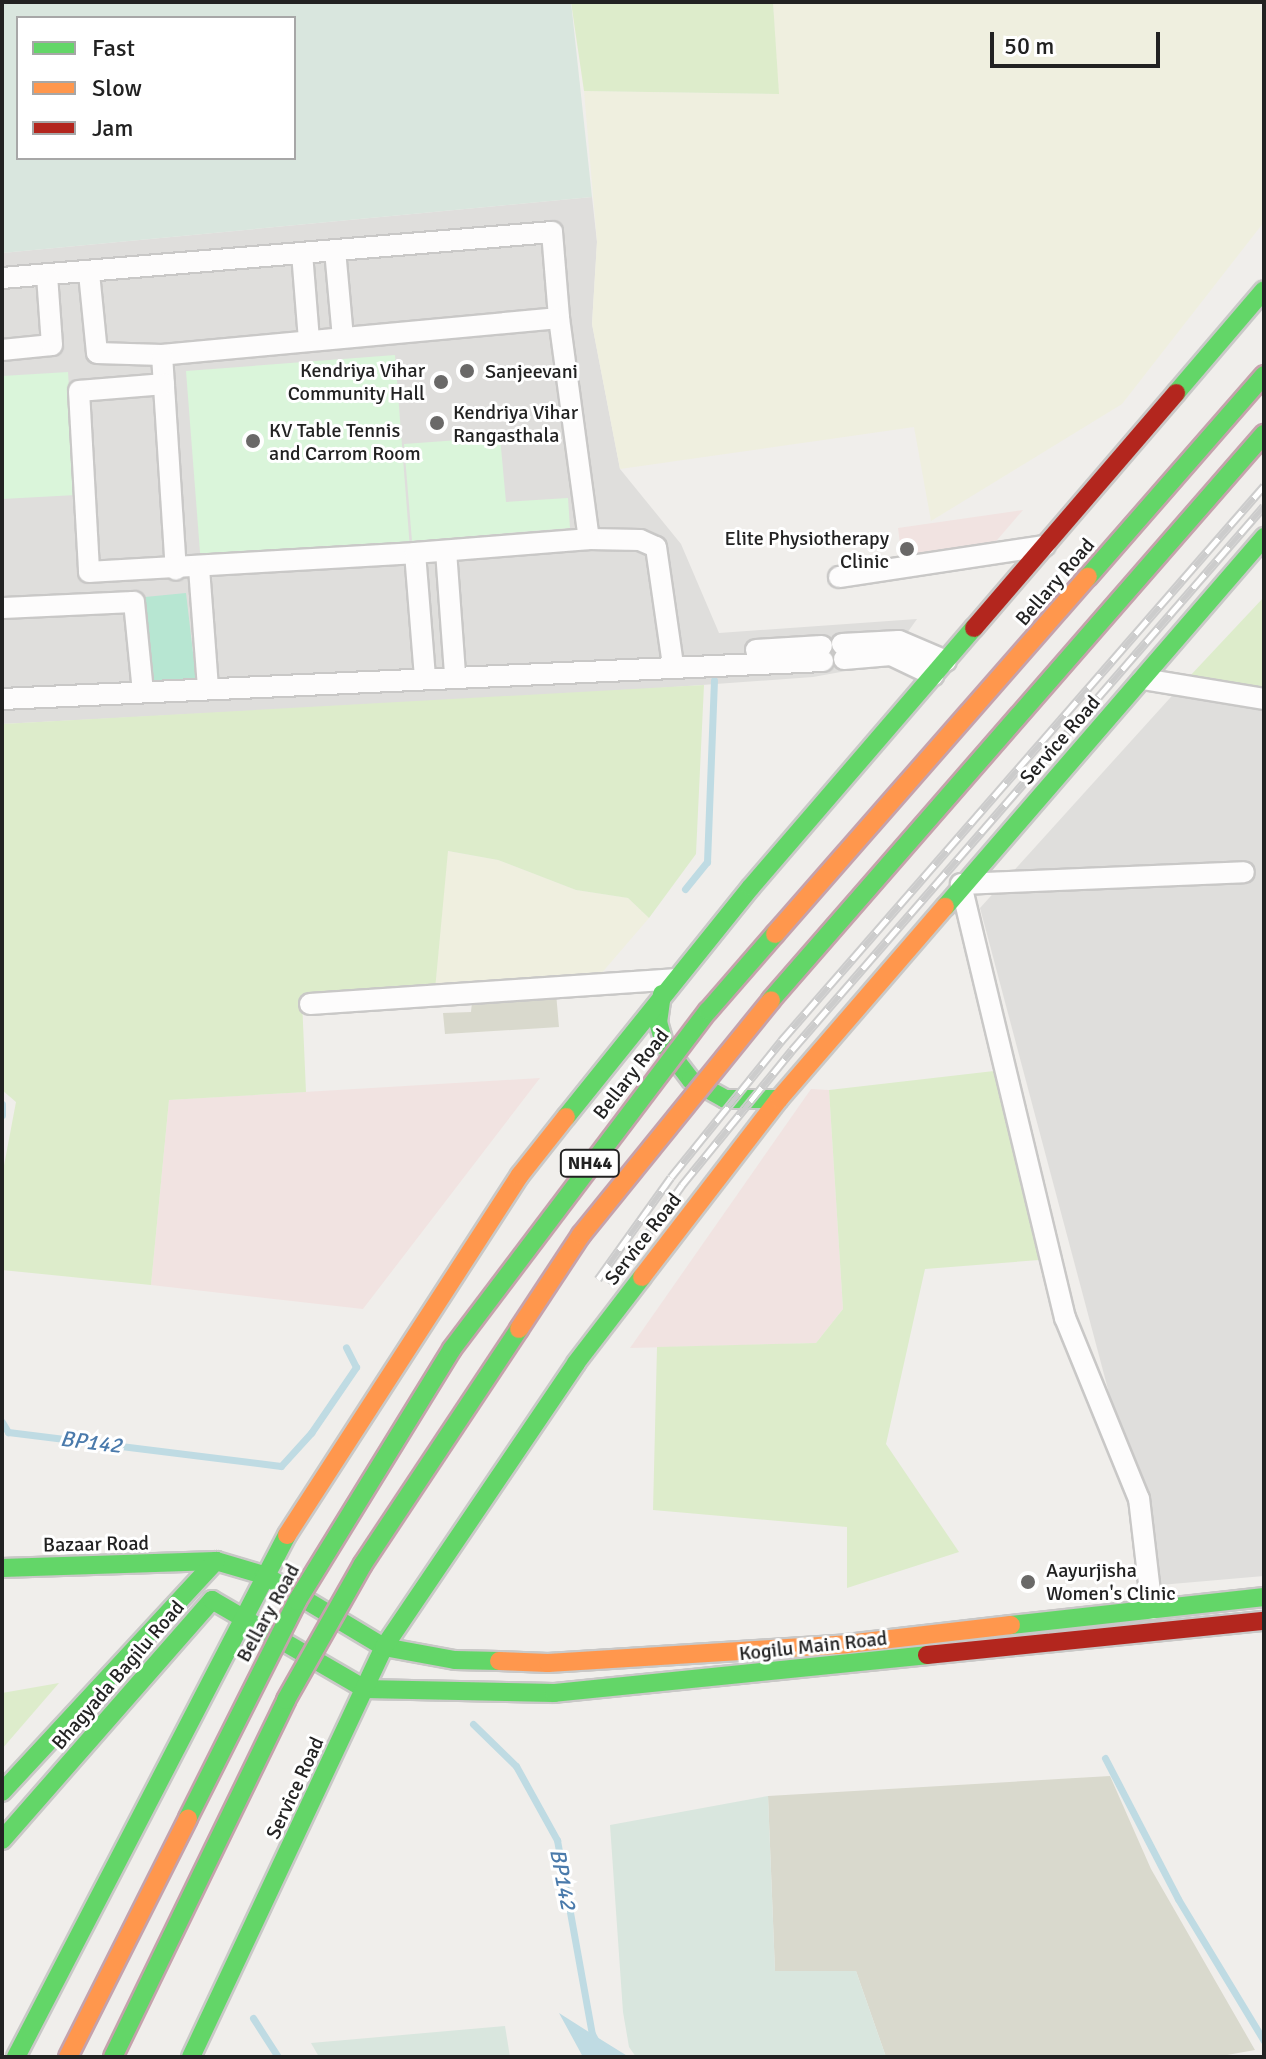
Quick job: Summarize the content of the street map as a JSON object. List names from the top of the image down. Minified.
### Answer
{"streets":{"main road":["Bellary Road","Service Road","NH44","Bazaar Road","Kogilu Main Road","Bhagyada Bagilu Road"]},"crossings":[["Service Road","Kogilu Main Road"],["Service Road","Bhagyada Bagilu Road"],["Bazaar Road","Bhagyada Bagilu Road"],["Kogilu Main Road","Bhagyada Bagilu Road"]],"water":["BP142"],"places":["Sanjeevani","Kendriya Vihar Community Hall","Kendriya Vihar Rangasthala","KV Table Tennis and Carrom Room","Elite Physiotherapy Clinic","Aayurjisha Women's Clinic"],"legend":["Fast","Slow","Jam"],"scale_bar":"50 m"}
